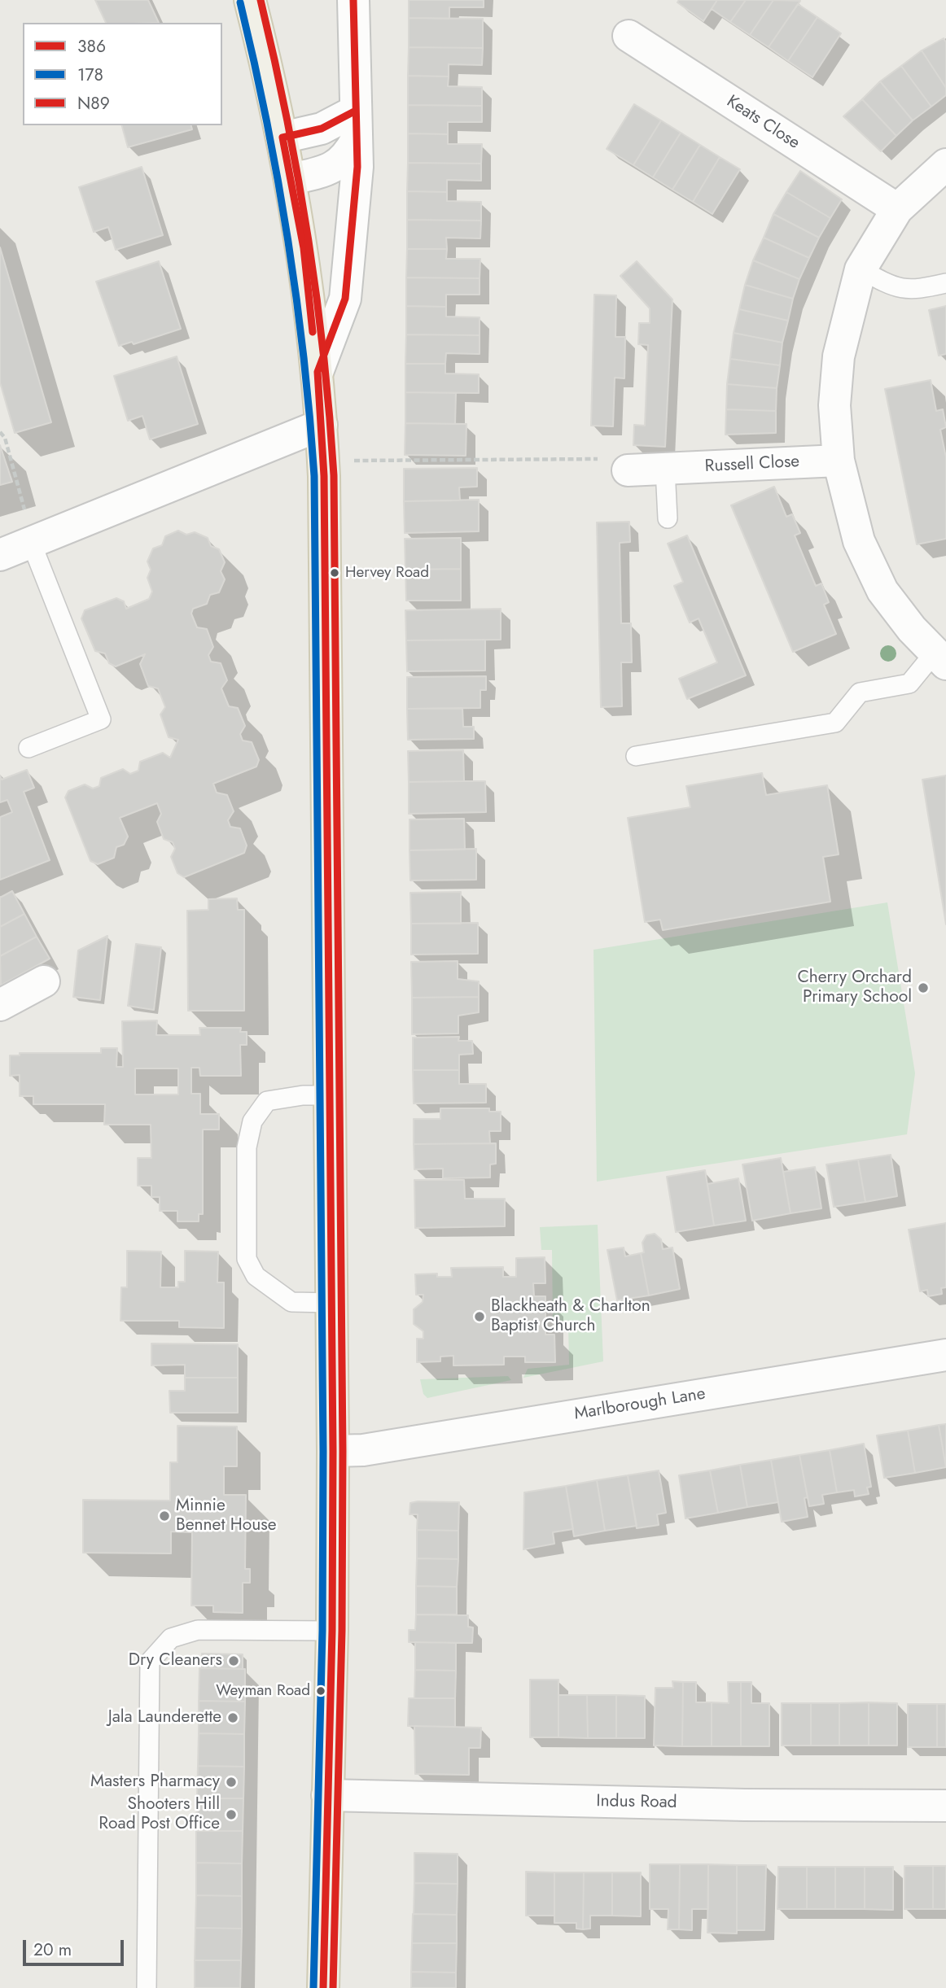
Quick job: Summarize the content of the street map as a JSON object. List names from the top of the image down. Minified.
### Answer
{"streets":{"street":["Keats Close","Russell Close","Marlborough Lane","Indus Road"]},"places":["Hervey Road","Cherry Orchard Primary School","Blackheath & Charlton Baptist Church","Minnie Bennet House","Dry Cleaners","Weyman Road","Jala Launderette","Masters Pharmacy","Shooters Hill Road Post Office"],"lines":["transit line 386","transit line N89","transit line 178"],"legend":["386","178","N89"],"scale_bar":"20 m"}
